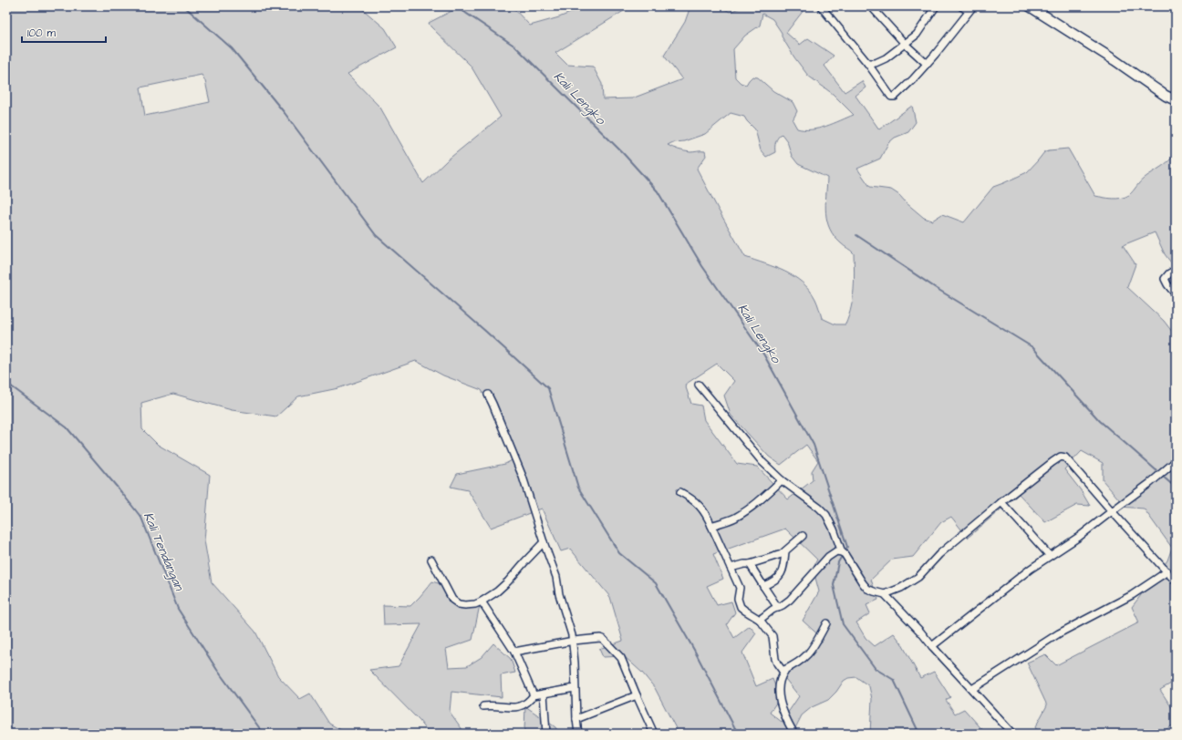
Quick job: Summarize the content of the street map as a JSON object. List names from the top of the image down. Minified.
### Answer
{"water":["Kali Lengko","Kali Tendangan"],"scale_bar":"100 m"}
